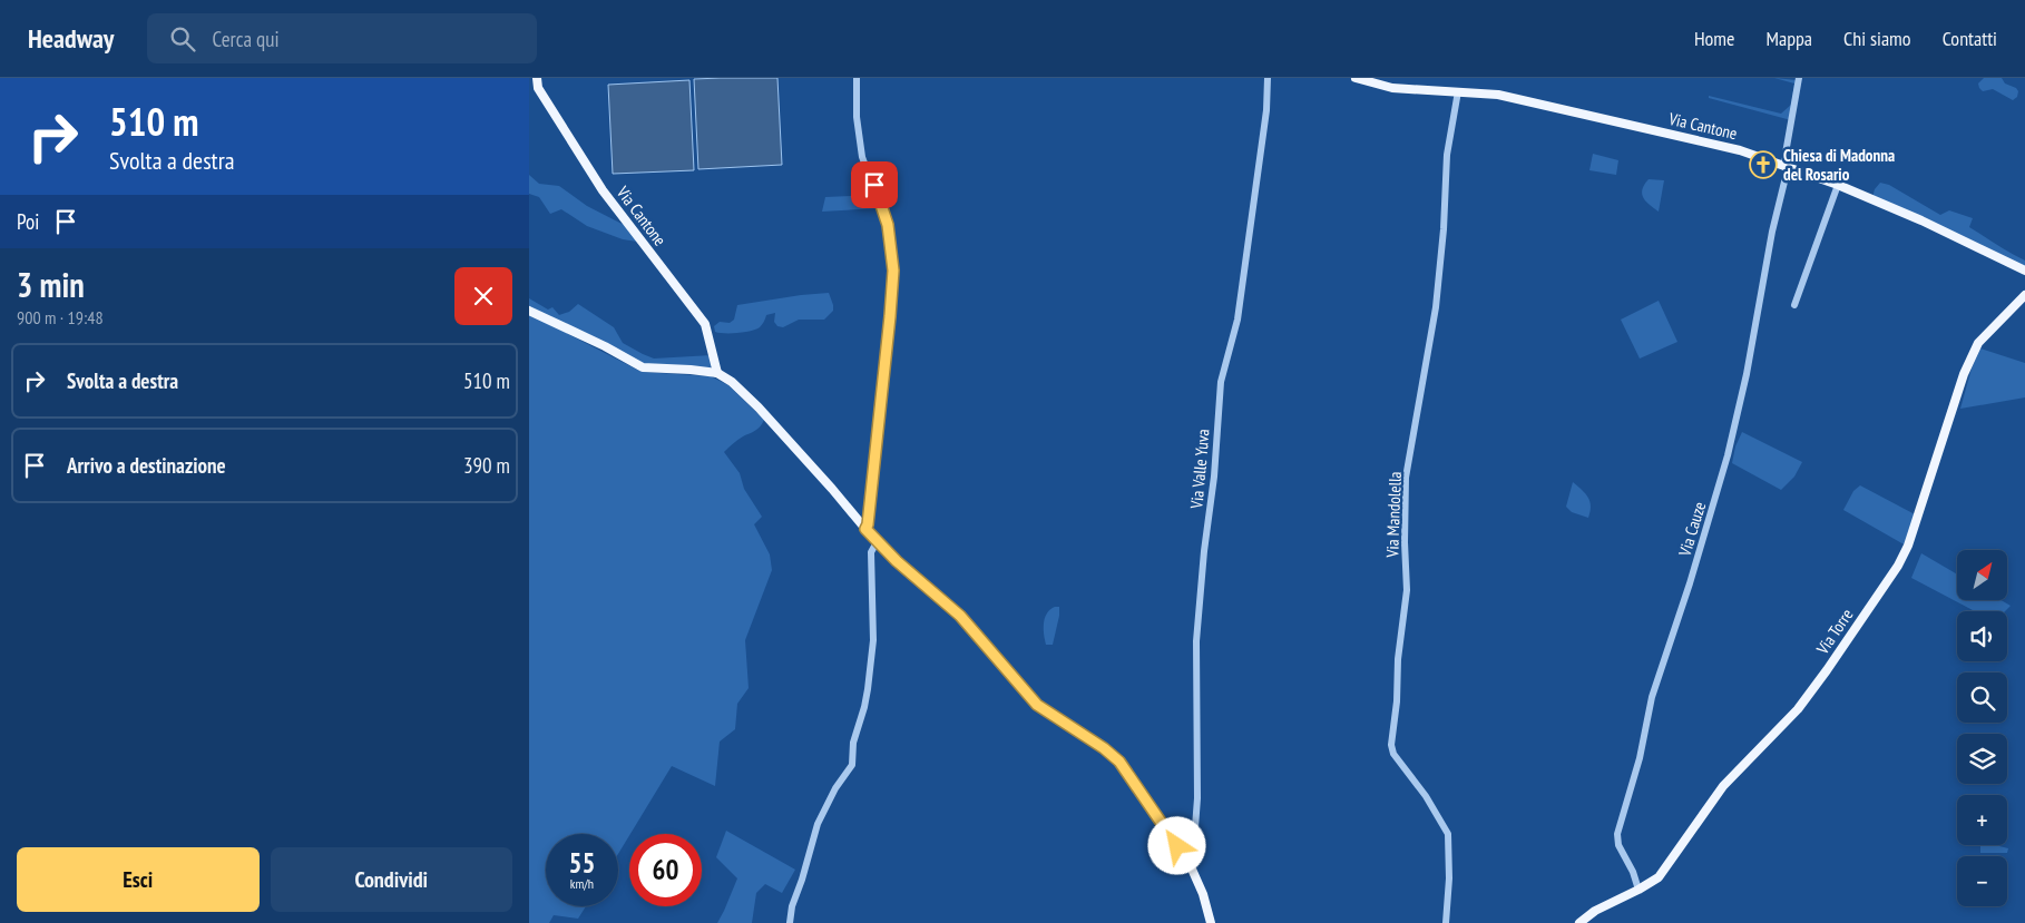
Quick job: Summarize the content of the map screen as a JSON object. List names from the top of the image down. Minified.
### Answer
{"streets":{"main road":["Via Cantone","Via Torre"],"street":["Via Valle Yuva","Via Mandolella","Via Cauze"]},"crossings":[["Via Cantone","Via Mandolella"],["Via Cantone","Via Cauze"],["Via Cauze","Via Torre"]],"places":{"church":["Chiesa di Madonna del Rosario"]},"north":"top right","page":{"header":"Headway","search":"Cerca qui","nav":["Home","Mappa","Chi siamo","Contatti"],"turn":["510 m","Svolta a destra"],"then":"Poi","heading":["3 min","900 m · 19:48"],"list":[{"name":"Svolta a destra","value":"510 m"},{"name":"Arrivo a destinazione","value":"390 m"}],"map_buttons":["+","−"],"speed":"55 km/h","limit":"60","buttons":["Esci","Condividi"]}}
